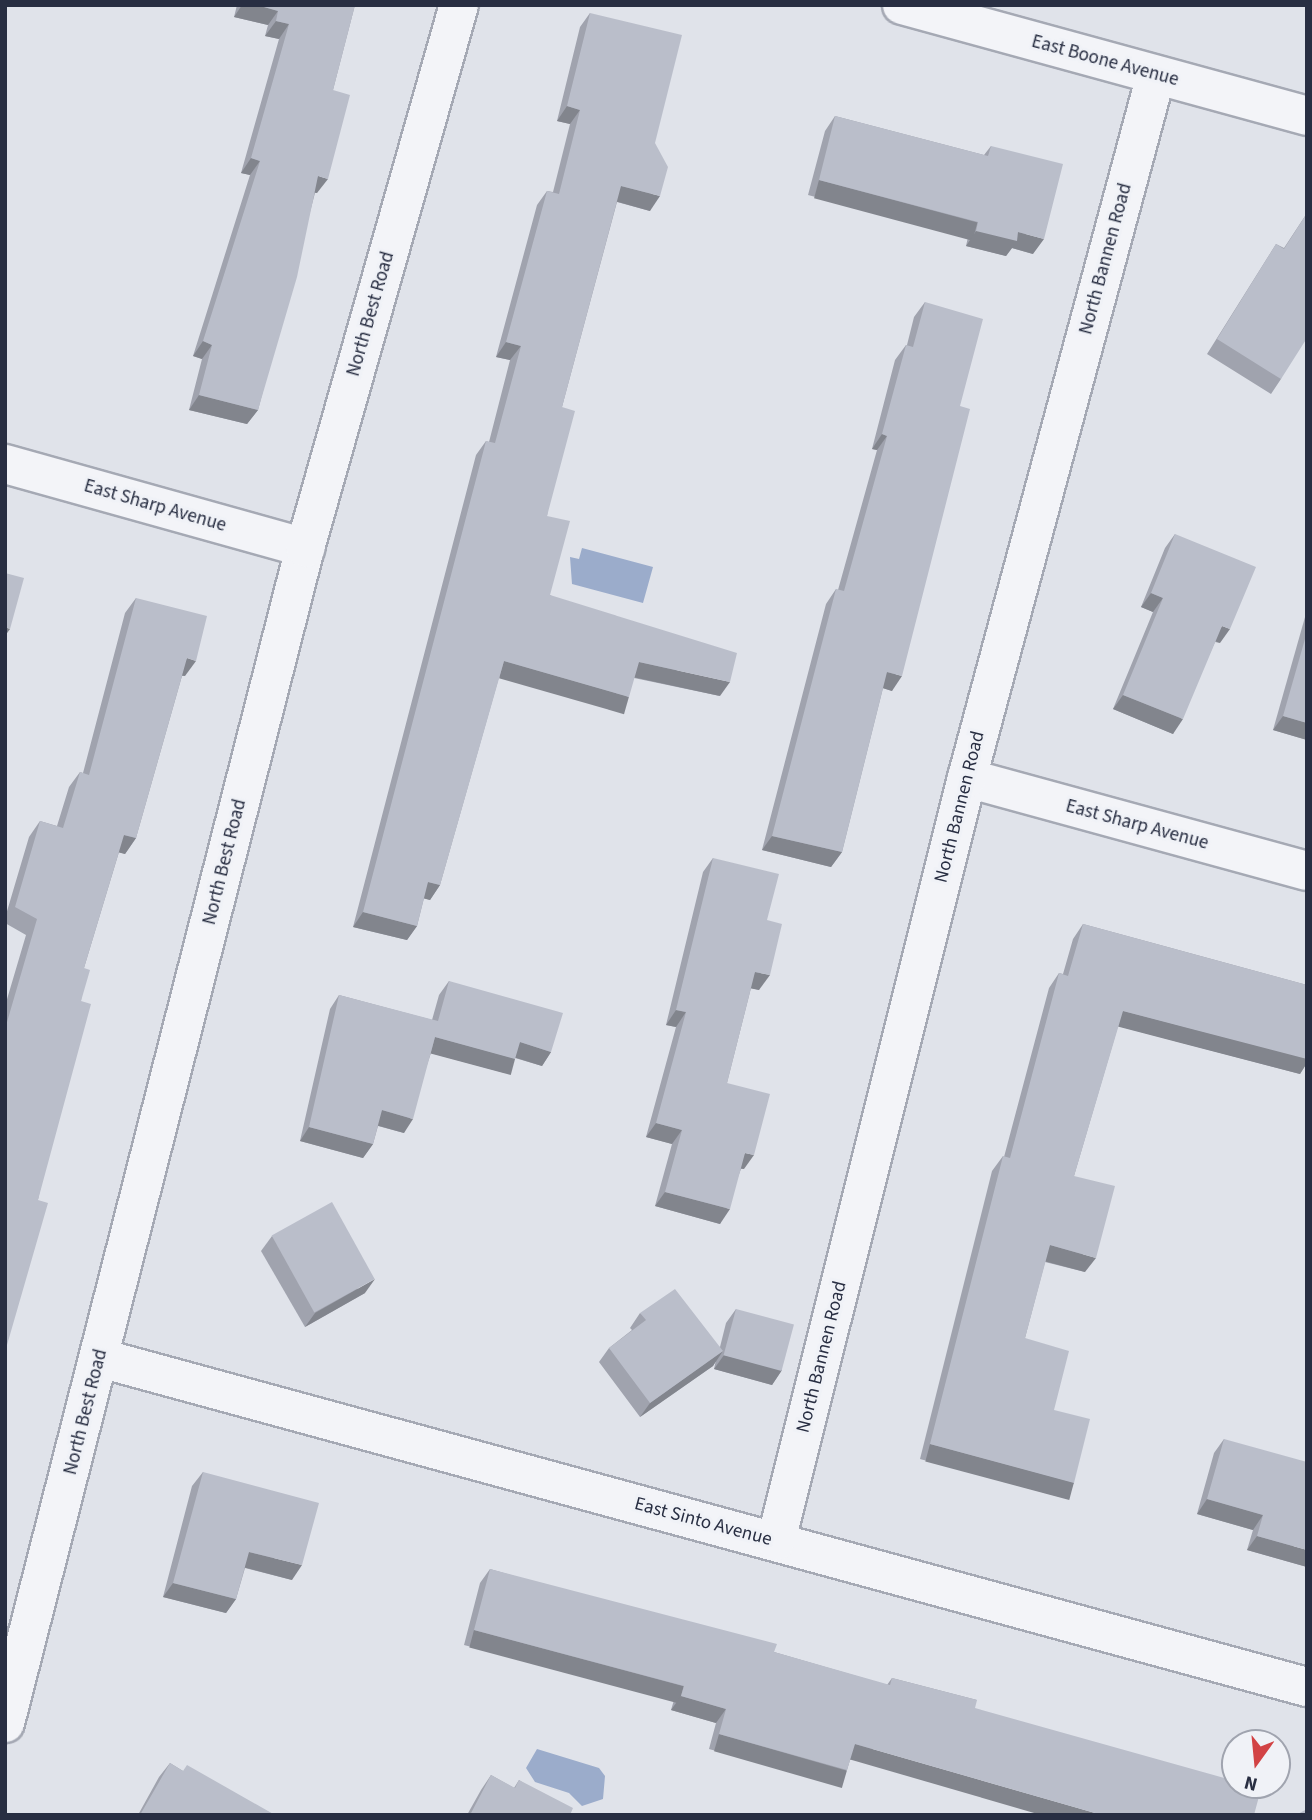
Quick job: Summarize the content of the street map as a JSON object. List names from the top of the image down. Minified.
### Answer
{"streets":{"street":["East Boone Avenue","North Bannen Road","North Best Road","East Sharp Avenue","East Sinto Avenue"]},"crossings":[["East Boone Avenue","North Bannen Road"],["North Bannen Road","East Sharp Avenue"],["North Bannen Road","East Sinto Avenue"],["North Best Road","East Sharp Avenue"],["North Best Road","East Sinto Avenue"]],"north":"bottom"}
